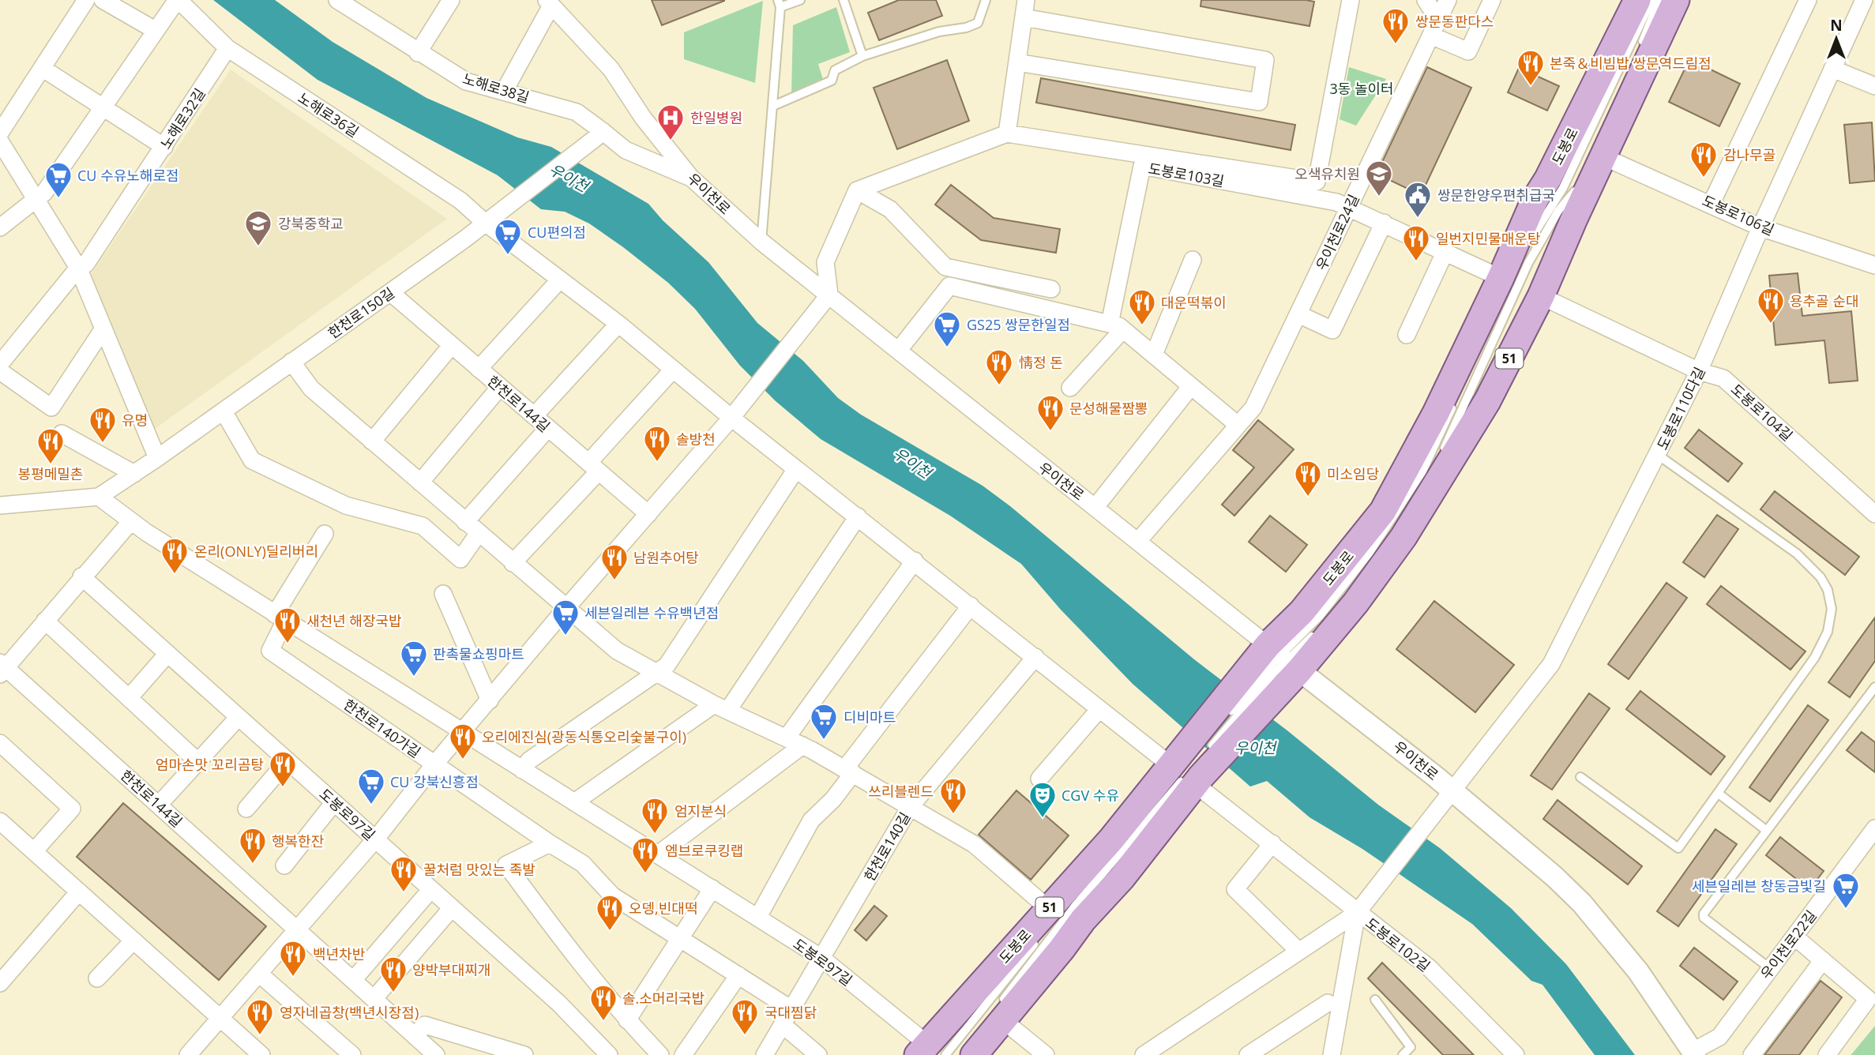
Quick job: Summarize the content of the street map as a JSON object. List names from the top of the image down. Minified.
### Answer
{"streets":{"main road":["도봉로","51"],"street":["노해로38길","노해로36길","노해로32길","도봉로103길","우이천로","도봉로106길","우이천로24길","한천로150길","한천로144길","도봉로110다길","도봉로104길","한천로140가길","도봉로97길","한천로140길","도봉로102길","우이천로22길"]},"crossings":[["노해로38길","우이천로"],["노해로38길","한천로150길"],["노해로36길","노해로32길"],["노해로36길","한천로150길"],["노해로36길","도봉로102길"],["도봉로","도봉로103길"],["도봉로","우이천로"],["도봉로","도봉로106길"],["도봉로","51"],["도봉로","도봉로104길"],["도봉로","도봉로97길"],["도봉로","도봉로102길"],["도봉로103길","우이천로24길"],["우이천로","우이천로24길"],["우이천로","51"],["우이천로","도봉로110다길"],["우이천로","우이천로22길"],["도봉로106길","도봉로110다길"],["한천로150길","한천로144길"],["한천로150길","도봉로97길"],["51","도봉로102길"],["도봉로110다길","도봉로104길"],["도봉로110다길","도봉로102길"],["한천로140가길","도봉로97길"],["한천로140가길","한천로140길"],["도봉로97길","한천로140길"],["한천로140길","도봉로102길"]],"water":["우이천"],"parks":["3동 놀이터"],"places":{"restaurant":["쌍문동판다스","본죽＆비빔밥 쌍문역드림점","감나무골","일번지민물매운탕","용추골 순대","대운떡볶이","情정 돈","문성해물짬뽕","유명","솔방천","봉평메밀촌","미소임당","온리(ONLY)딜리버리","남원추어탕","새천년 해장국밥","오리에진심(광동식통오리숯불구이)","엄마손맛 꼬리곰탕","쓰리블렌드","엄지분식","행복한잔","엠브로쿠킹랩","꿀처럼 맛있는 족발","오뎅,빈대떡","백년차반","양박부대찌개","솔.소머리국밥","영자네곱창(백년시장점)","국대찜닭"],"hospital":["한일병원"],"school or university":["오색유치원","강북중학교"],"supermarket":["CU 수유노해로점","CU편의점","GS25 쌍문한일점","세븐일레븐 수유백년점","판촉물쇼핑마트","디비마트","CU 강북신흥점","세븐일레븐 창동금빛길"],"public building":["쌍문한양우편취급국"],"theatre":["CGV 수유"]},"north":"top"}
